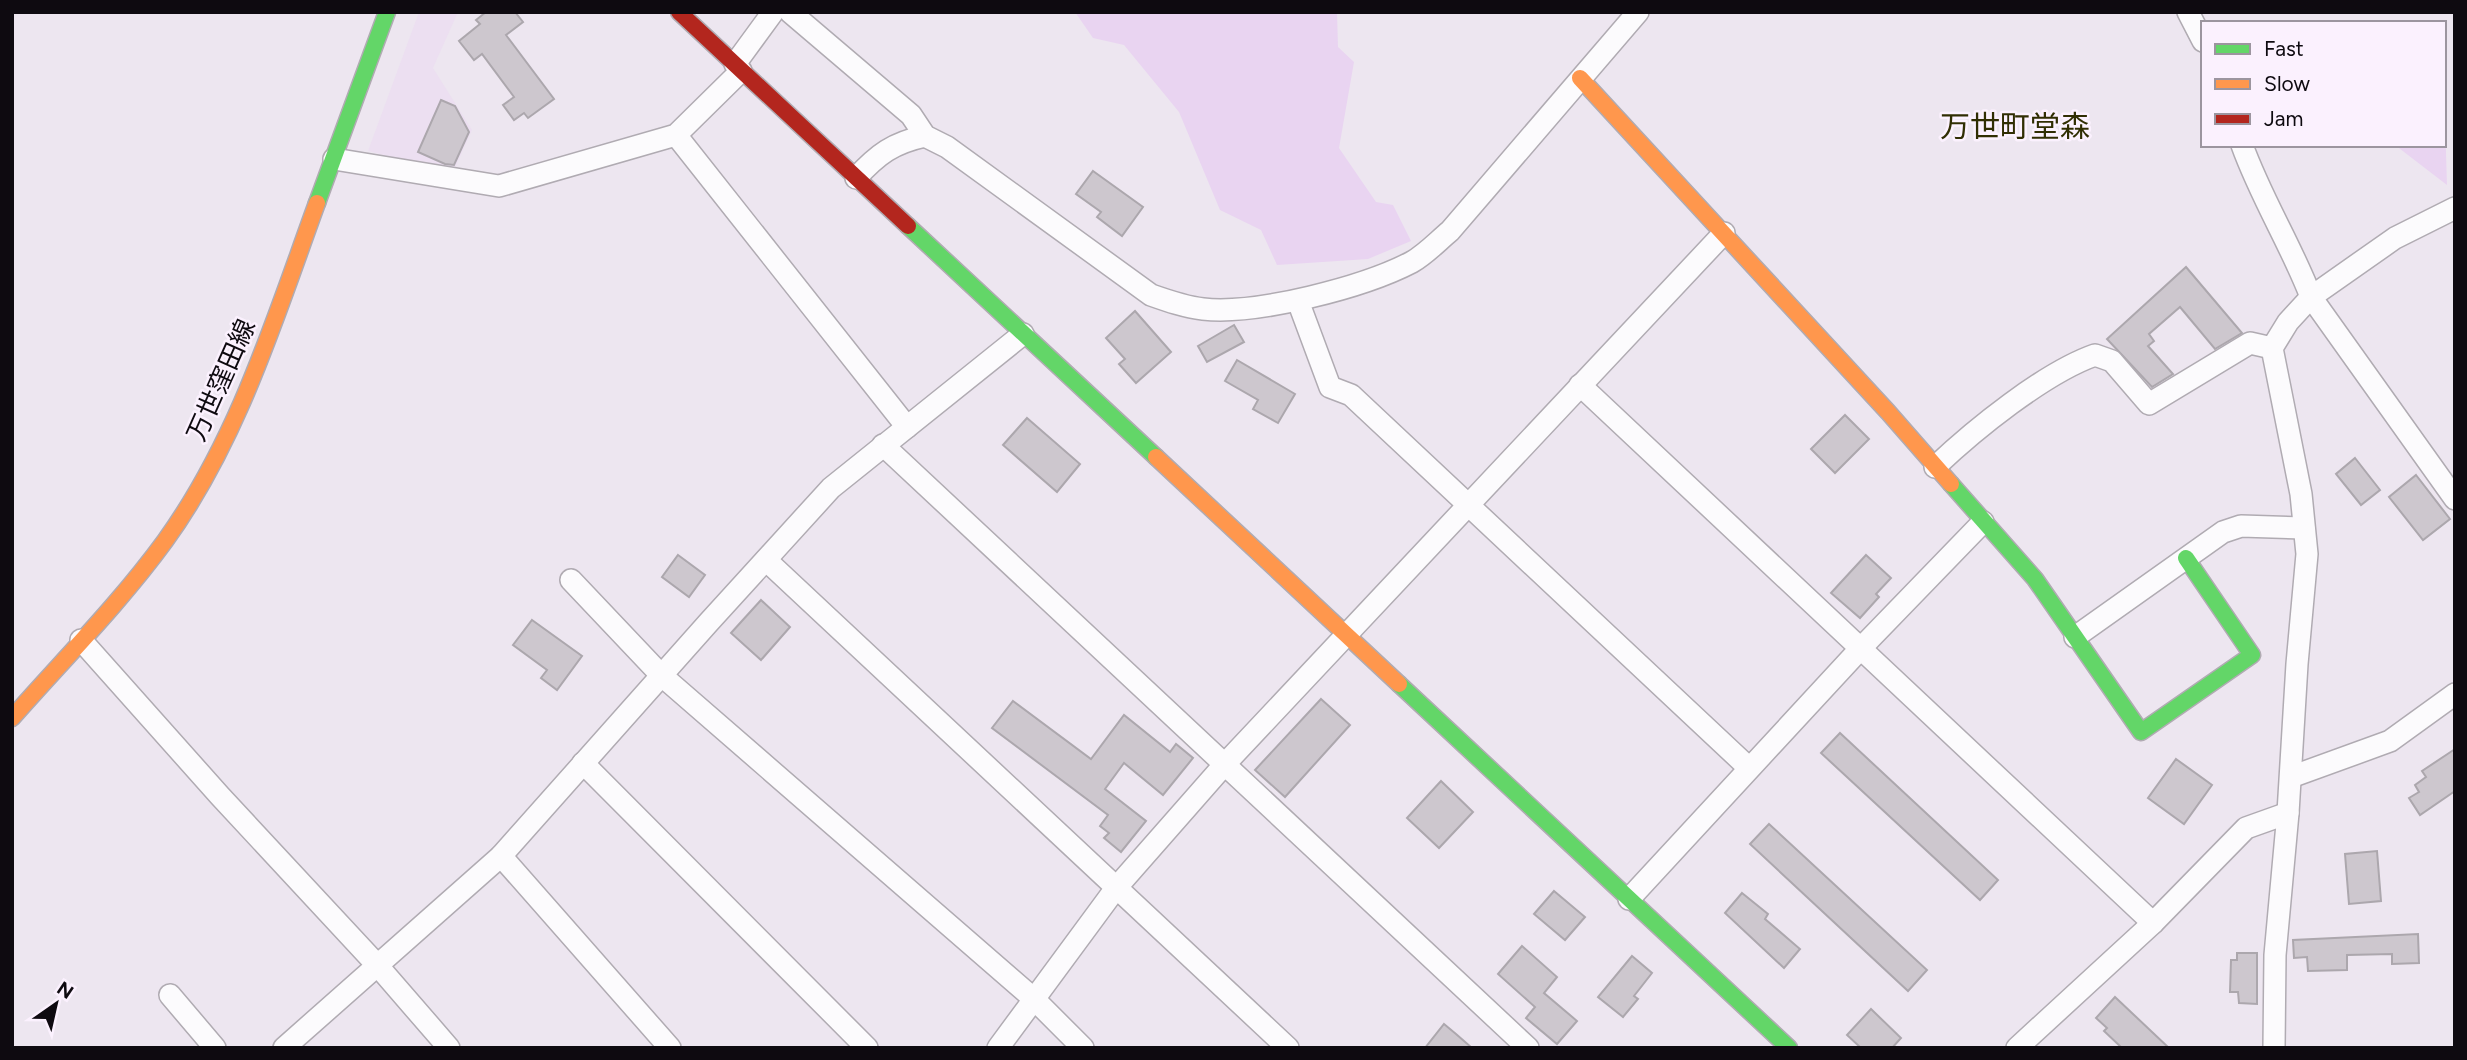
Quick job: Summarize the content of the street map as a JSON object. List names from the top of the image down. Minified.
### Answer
{"streets":{"street":["万世窪田線"]},"districts":["万世町堂森"],"legend":["Fast","Slow","Jam"],"north":"top right"}
